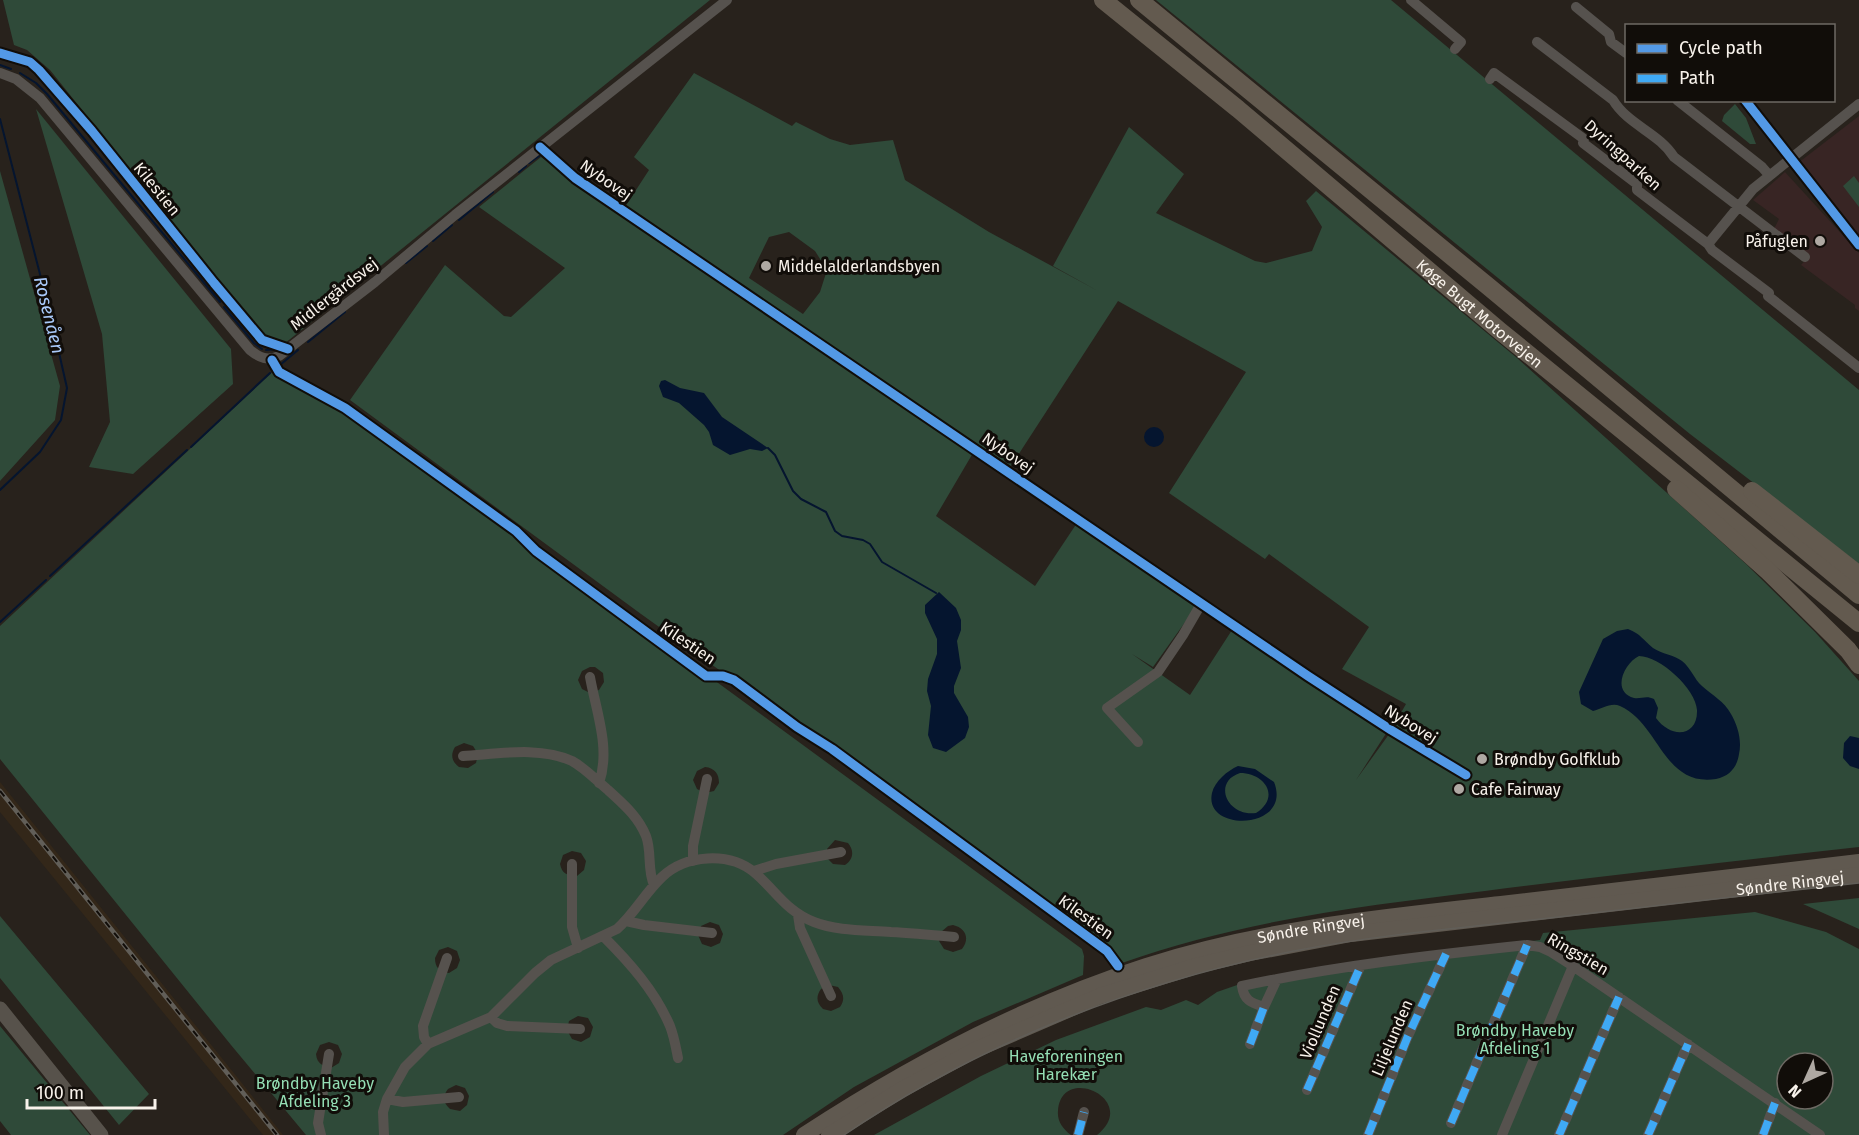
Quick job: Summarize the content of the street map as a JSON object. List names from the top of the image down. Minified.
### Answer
{"streets":{"highway":["Køge Bugt Motorvejen"],"main road":["Søndre Ringvej"],"street":["Dyringparken","Nybovej","Midlergårdsvej","Ringstien","Viollunden","Liljelunden"],"cycle path":["Kilestien"]},"crossings":[["Nybovej","Midlergårdsvej"],["Ringstien","Viollunden"],["Ringstien","Liljelunden"]],"water":["Rosenåen"],"parks":["Brøndby Haveby Afdeling 1","Haveforeningen Harekær","Brøndby Haveby Afdeling 3"],"places":["Påfuglen","Middelalderlandsbyen","Brøndby Golfklub","Cafe Fairway"],"legend":["Cycle path","Path"],"scale_bar":"100 m","north":"bottom left"}
